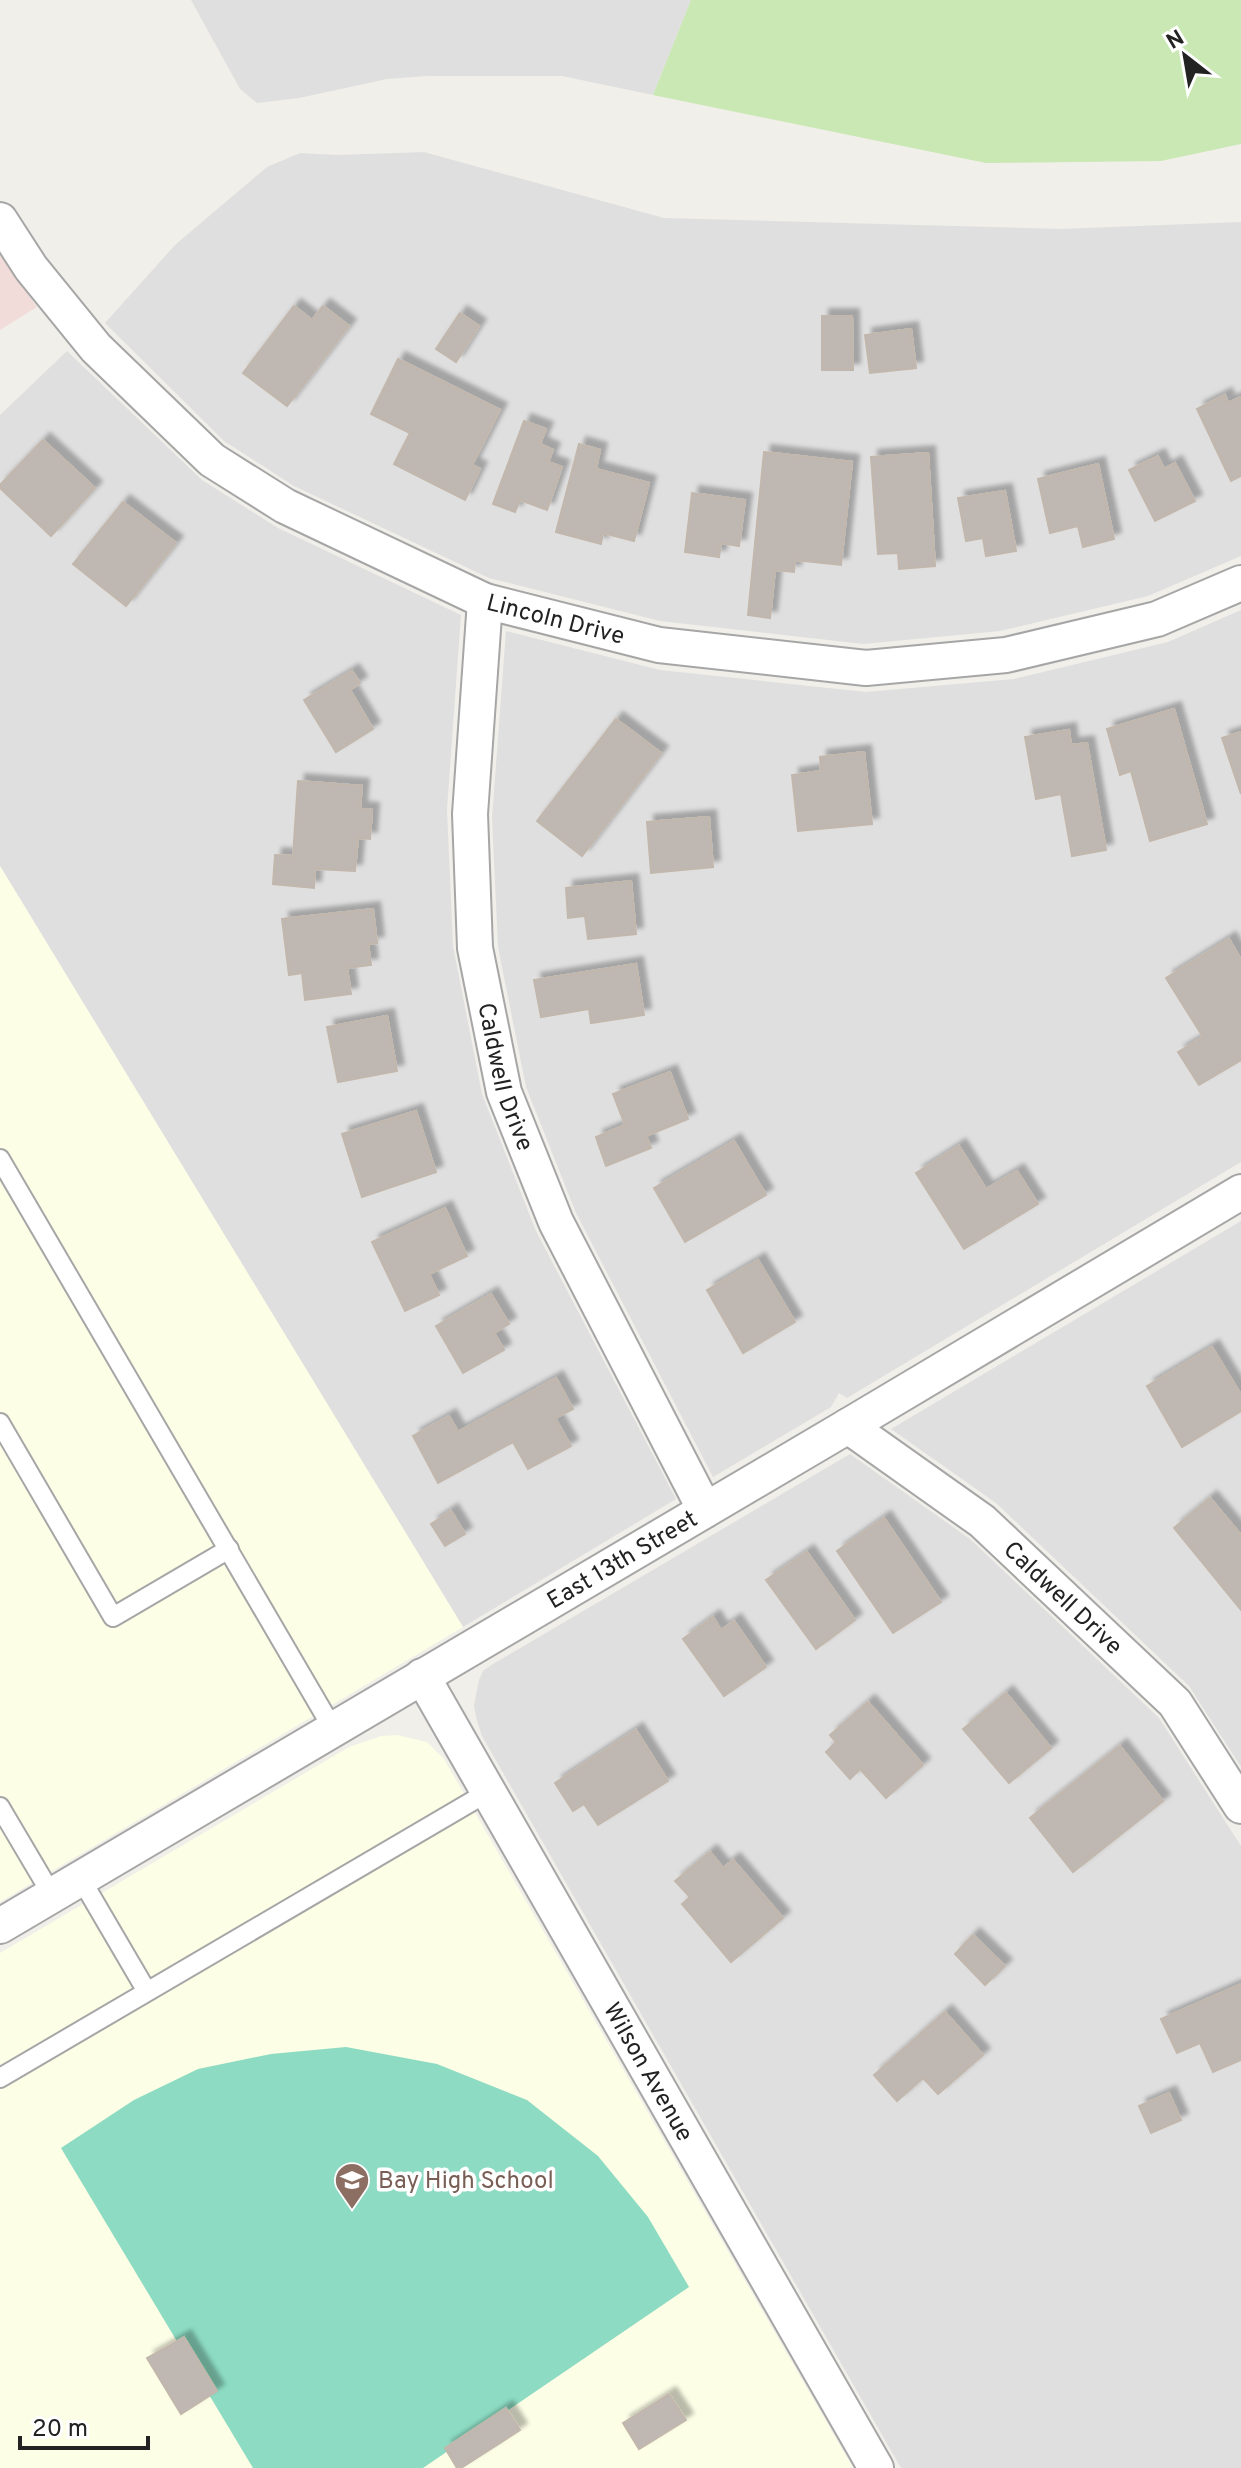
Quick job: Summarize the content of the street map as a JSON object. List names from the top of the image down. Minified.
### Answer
{"streets":{"street":["Lincoln Drive","Caldwell Drive","East 13th Street","Wilson Avenue"]},"crossings":[["Lincoln Drive","Caldwell Drive"],["Caldwell Drive","East 13th Street"],["East 13th Street","Wilson Avenue"]],"places":{"school or university":["Bay High School"]},"scale_bar":"20 m","north":"top left"}
